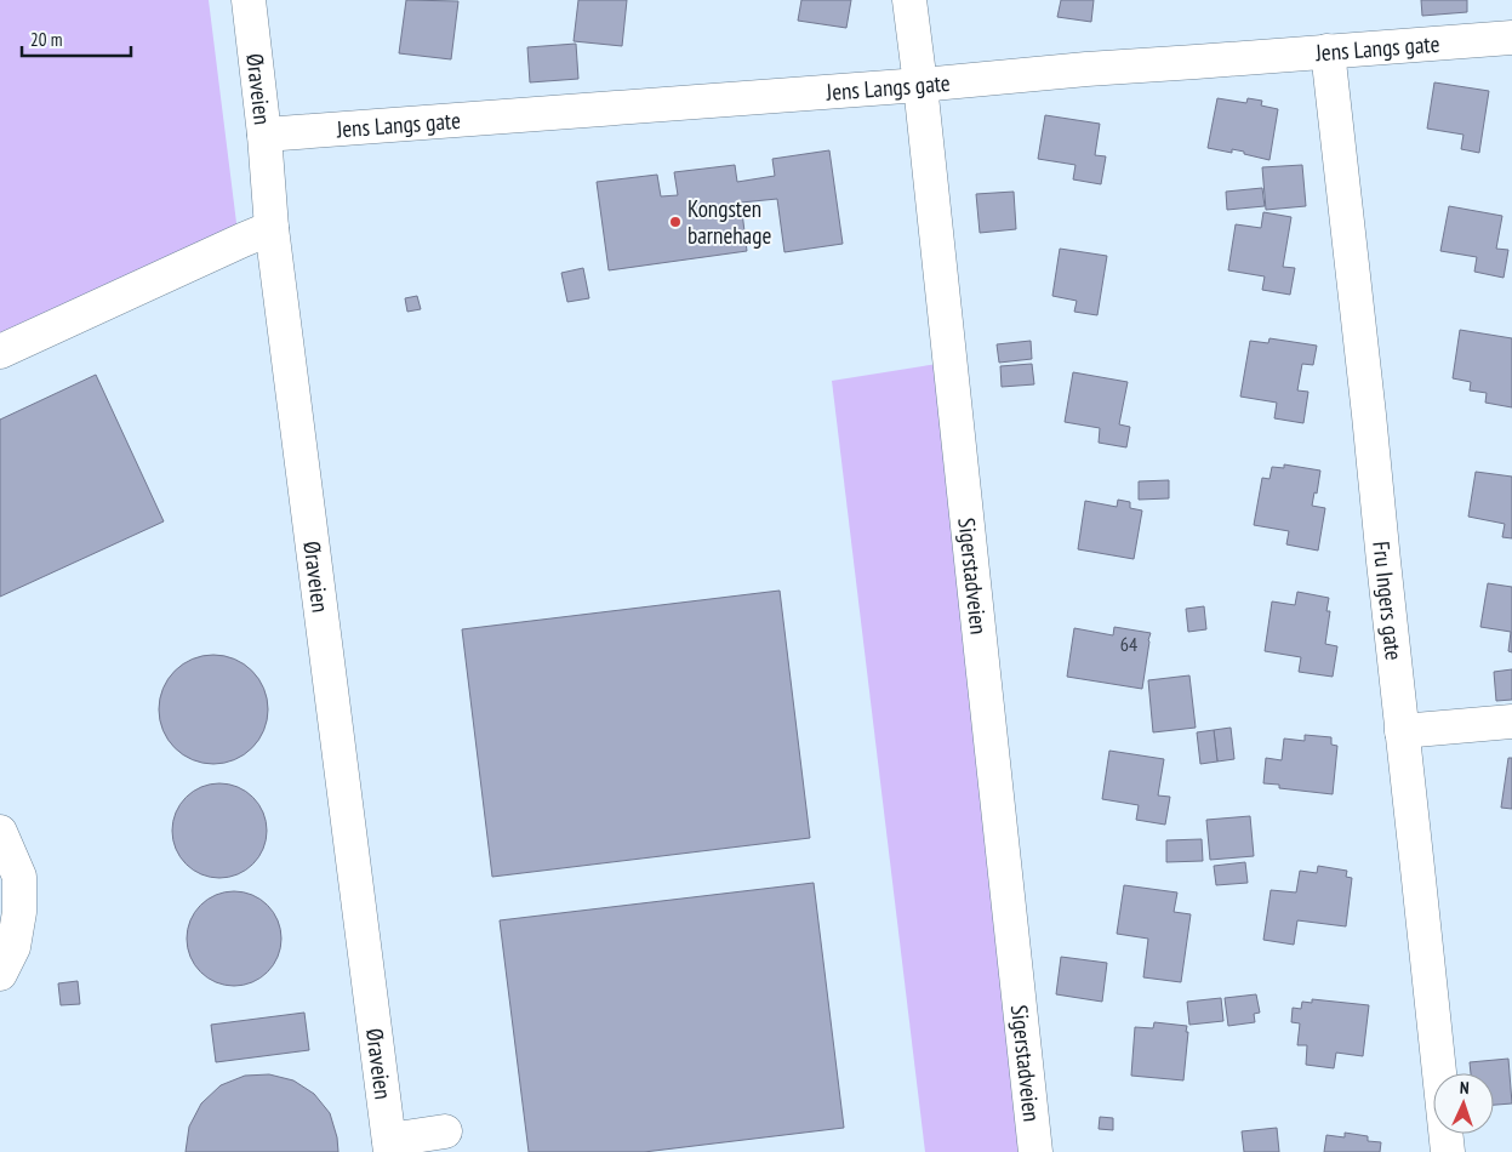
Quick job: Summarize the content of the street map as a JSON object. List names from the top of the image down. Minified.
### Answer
{"streets":{"street":["Jens Langs gate","Øraveien","Sigerstadveien","Fru Ingers gate"]},"crossings":[["Jens Langs gate","Øraveien"],["Jens Langs gate","Sigerstadveien"],["Jens Langs gate","Fru Ingers gate"]],"places":["Kongsten barnehage"],"house_numbers":["64"],"scale_bar":"20 m","north":"top"}
